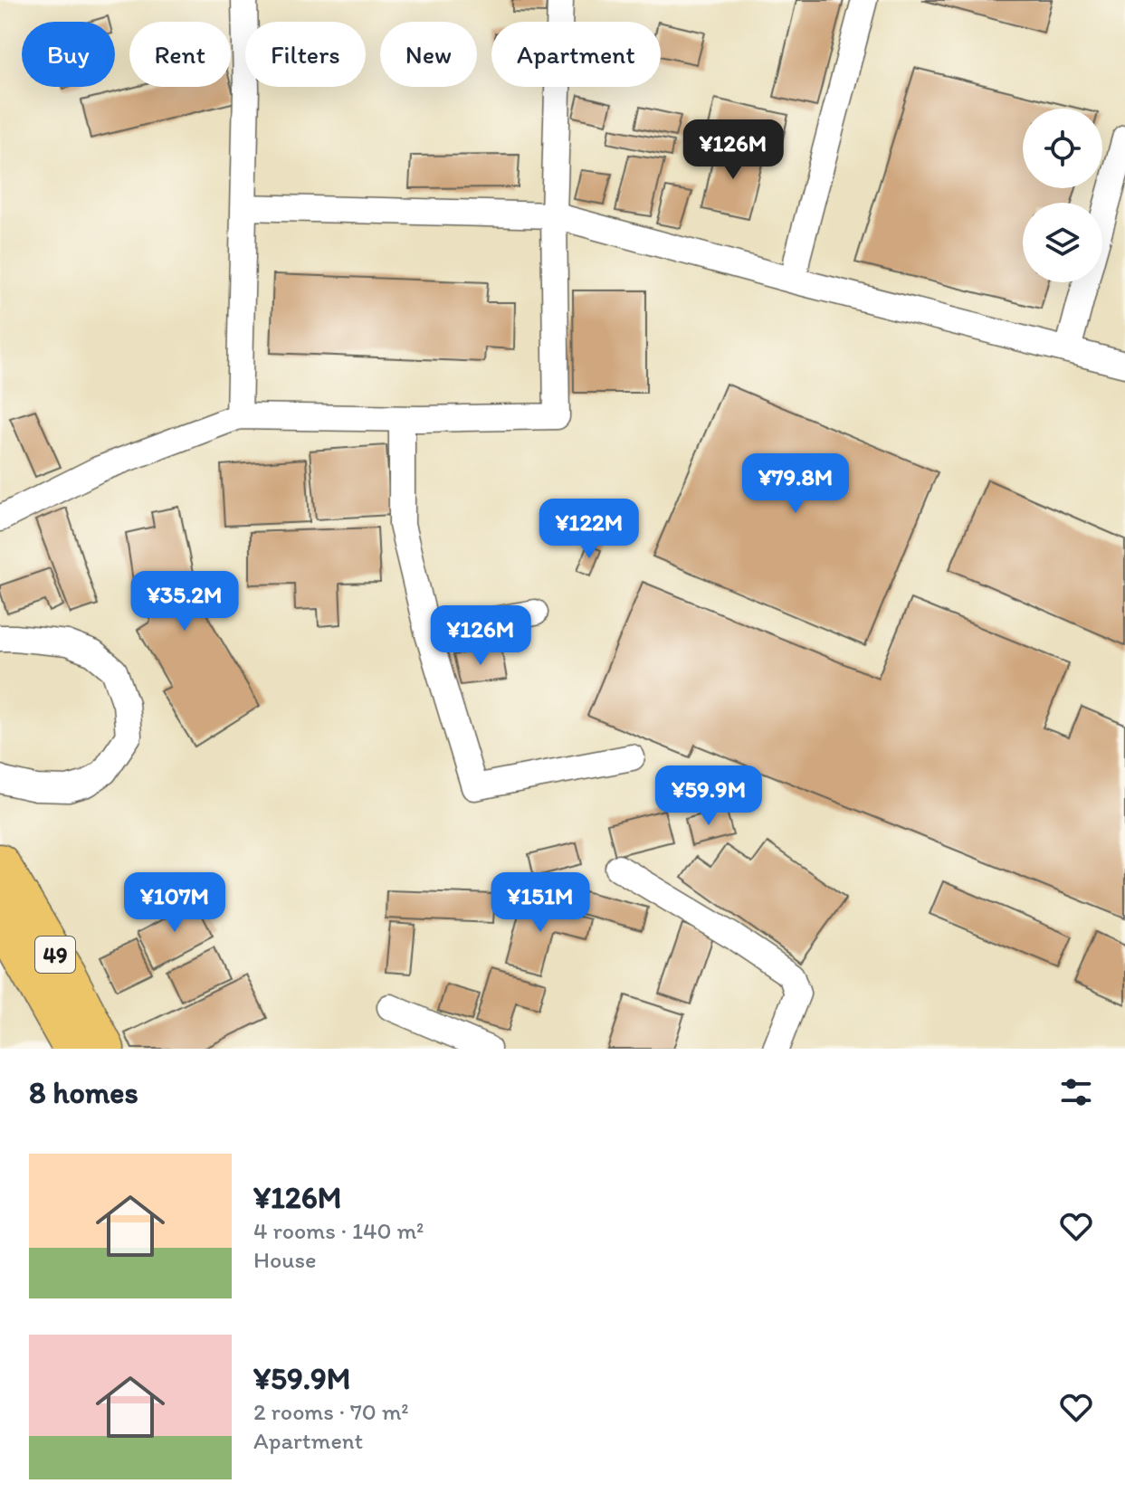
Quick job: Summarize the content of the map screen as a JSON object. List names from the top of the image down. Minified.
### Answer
{"streets":{"highway":["49"]},"page":{"chip":["Buy","Rent","Filters","New","Apartment"],"price":["¥126M","¥79.8M","¥122M","¥35.2M","¥126M","¥59.9M","¥107M","¥151M"],"heading":"8 homes","list":[{"name":"¥126M","note":"4 rooms · 140 m² · House"},{"name":"¥59.9M","note":"2 rooms · 70 m² · Apartment"}]}}
